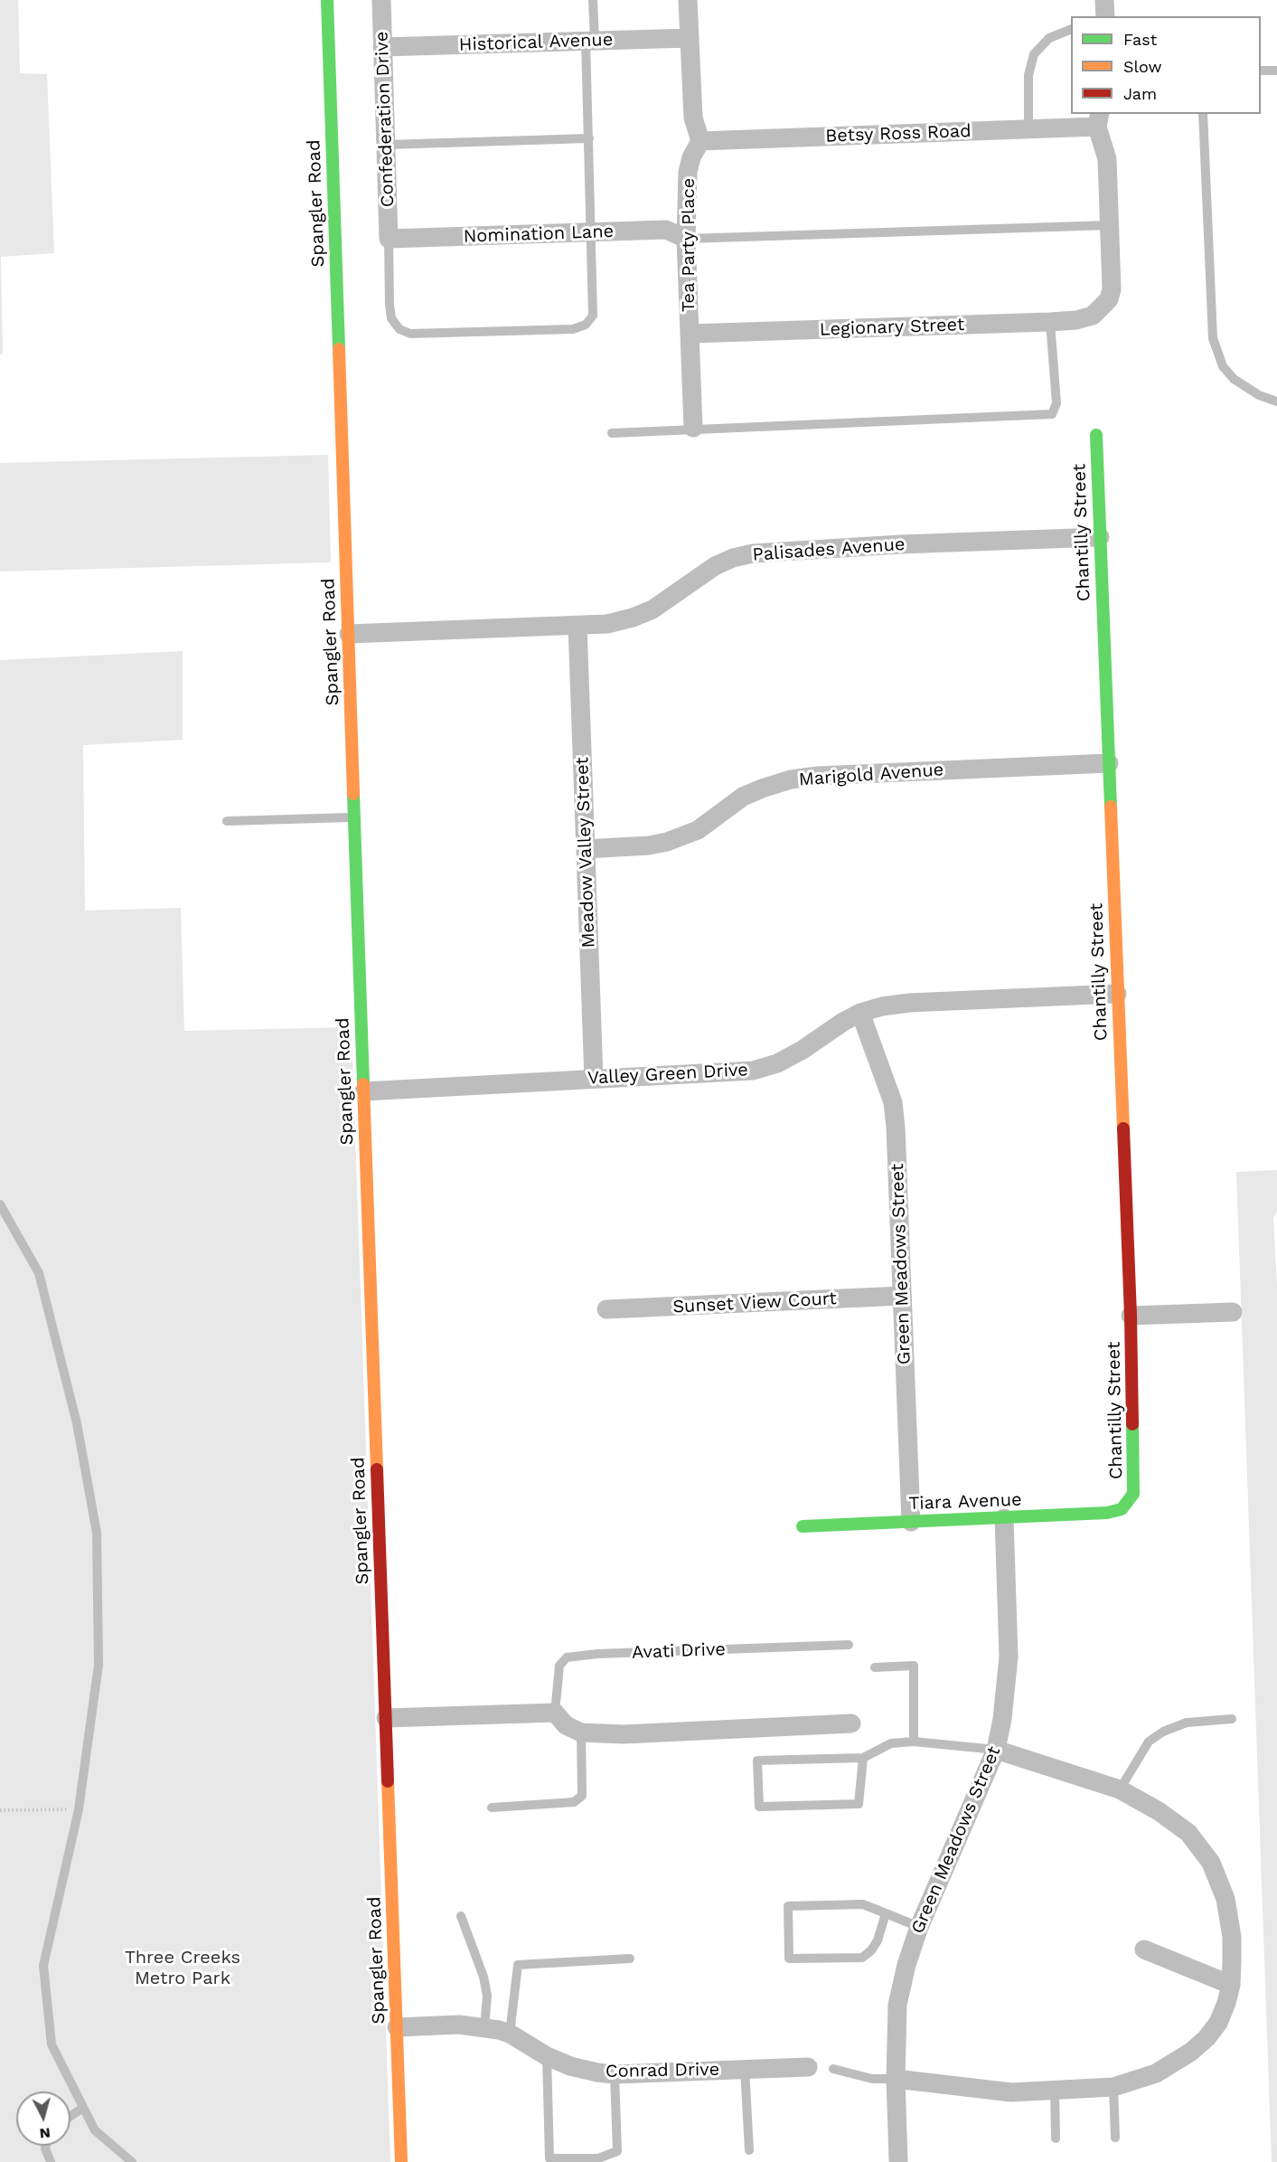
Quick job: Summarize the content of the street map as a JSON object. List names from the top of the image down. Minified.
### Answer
{"streets":{"street":["Historical Avenue","Confederation Drive","Betsy Ross Road","Spangler Road","Nomination Lane","Tea Party Place","Legionary Street","Chantilly Street","Palisades Avenue","Marigold Avenue","Meadow Valley Street","Valley Green Drive","Green Meadows Street","Sunset View Court","Tiara Avenue","Conrad Drive"],"lane":["Avati Drive"]},"crossings":[["Historical Avenue","Confederation Drive"],["Confederation Drive","Nomination Lane"],["Betsy Ross Road","Tea Party Place"],["Spangler Road","Palisades Avenue"],["Spangler Road","Valley Green Drive"],["Spangler Road","Conrad Drive"],["Nomination Lane","Tea Party Place"],["Tea Party Place","Legionary Street"],["Chantilly Street","Palisades Avenue"],["Chantilly Street","Marigold Avenue"],["Chantilly Street","Valley Green Drive"],["Chantilly Street","Tiara Avenue"],["Palisades Avenue","Meadow Valley Street"],["Marigold Avenue","Meadow Valley Street"],["Meadow Valley Street","Valley Green Drive"],["Valley Green Drive","Green Meadows Street"],["Green Meadows Street","Sunset View Court"],["Green Meadows Street","Tiara Avenue"]],"parks":["Three Creeks Metro Park"],"legend":["Fast","Slow","Jam"],"north":"bottom"}
